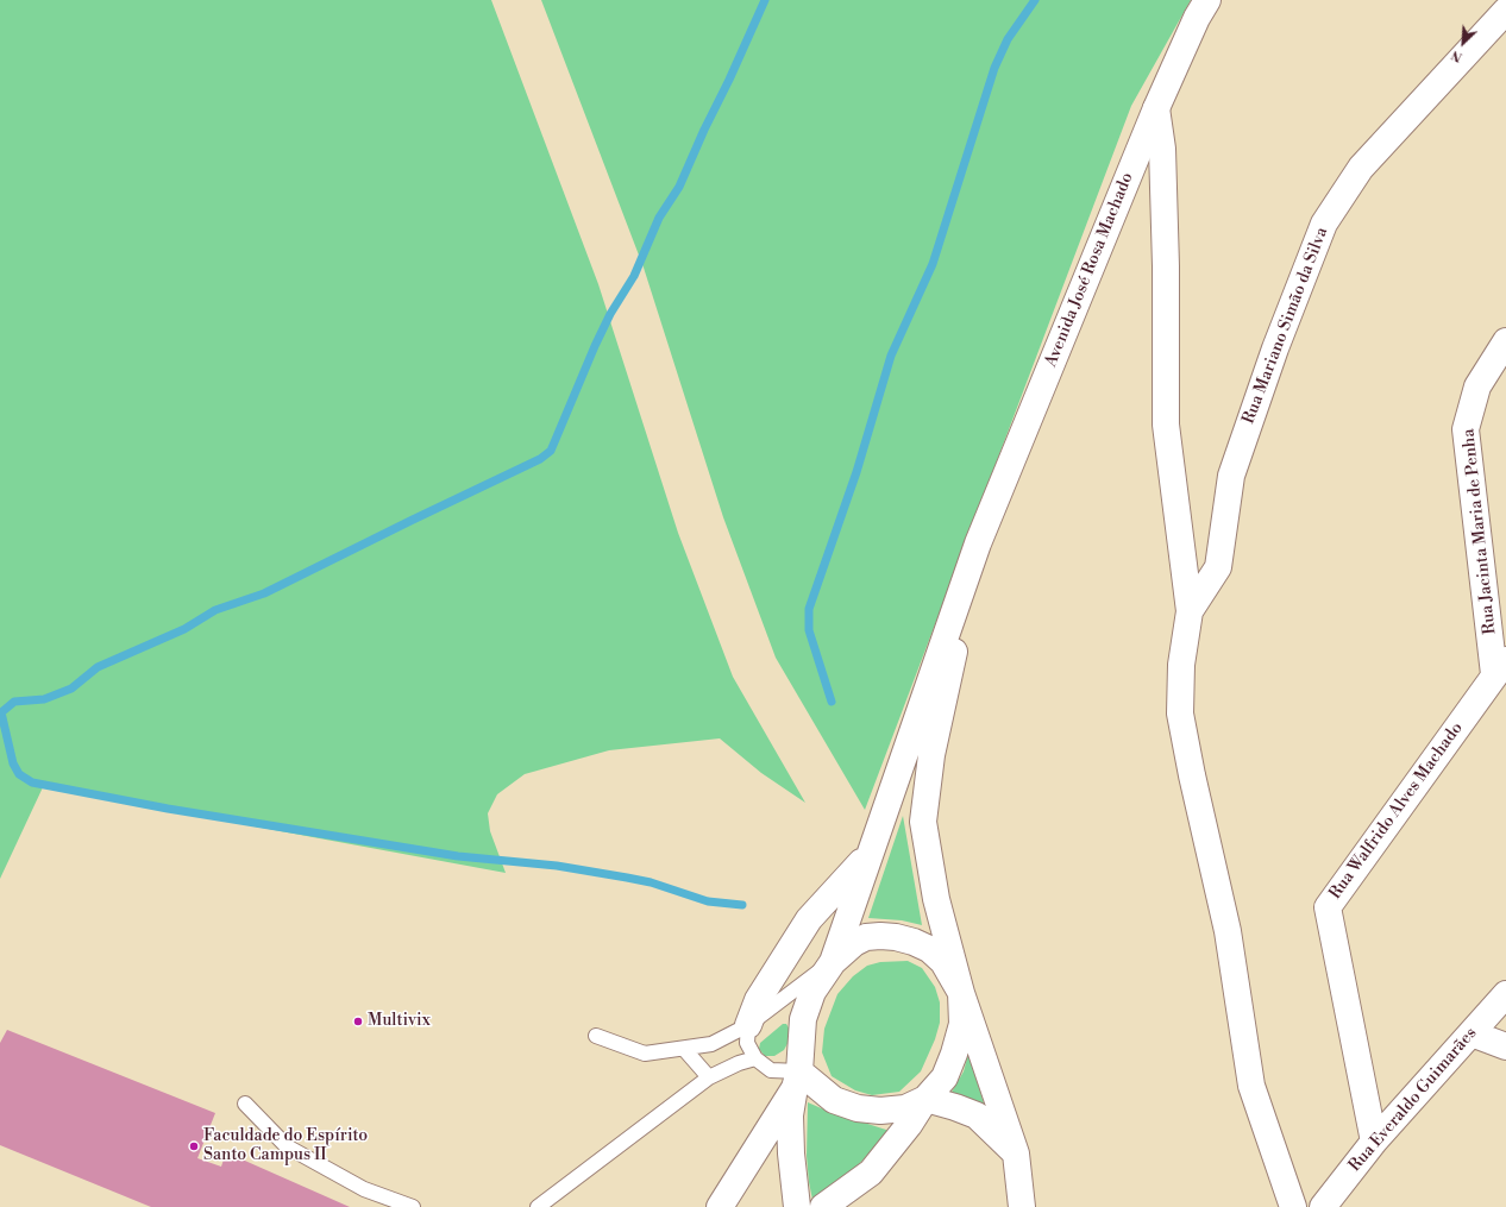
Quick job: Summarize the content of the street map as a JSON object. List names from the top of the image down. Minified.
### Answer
{"streets":{"street":["Avenida José Rosa Machado","Rua Mariano Simão da Silva","Rua Jacinta Maria de Penha","Rua Walfrido Alves Machado","Rua Everaldo Guimarães"]},"crossings":[["Rua Jacinta Maria de Penha","Rua Walfrido Alves Machado"],["Rua Walfrido Alves Machado","Rua Everaldo Guimarães"]],"places":["Multivix","Faculdade do Espírito Santo Campus II"],"north":"bottom left"}
